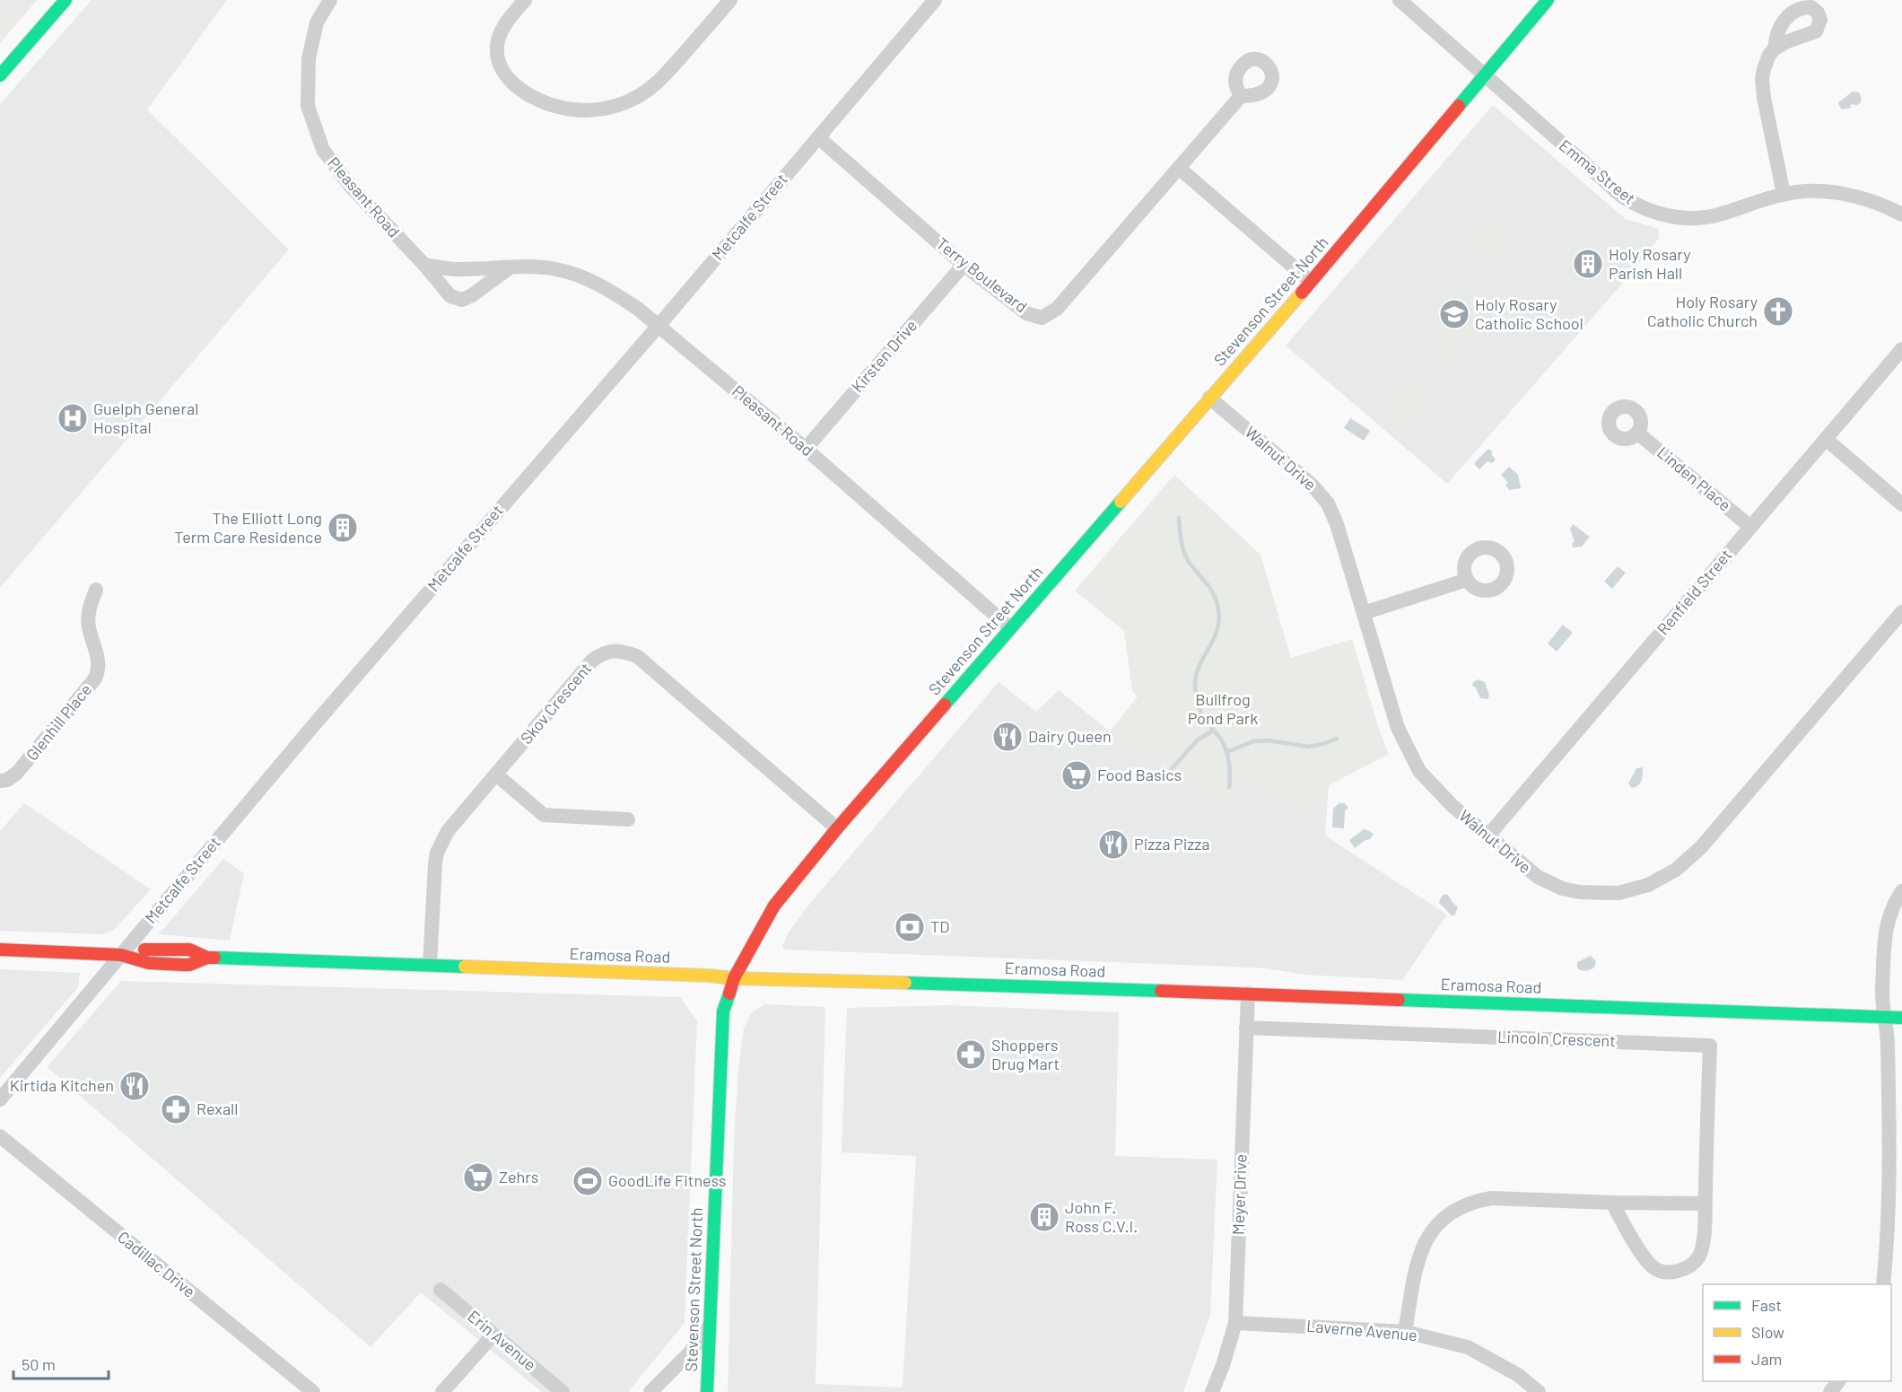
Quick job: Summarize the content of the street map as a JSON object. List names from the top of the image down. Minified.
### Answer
{"streets":{"main road":["Stevenson Street North","Eramosa Road"],"street":["Emma Street","Pleasant Road","Metcalfe Street","Terry Boulevard","Kirsten Drive","Walnut Drive","Linden Place","Renfield Street","Skov Crescent","Glenhill Place","Lincoln Crescent","Meyer Drive","Cadillac Drive","Laverne Avenue","Erin Avenue"]},"crossings":[["Emma Street","Stevenson Street North"],["Pleasant Road","Metcalfe Street"],["Pleasant Road","Stevenson Street North"],["Pleasant Road","Kirsten Drive"],["Metcalfe Street","Terry Boulevard"],["Metcalfe Street","Eramosa Road"],["Terry Boulevard","Kirsten Drive"],["Stevenson Street North","Walnut Drive"],["Stevenson Street North","Skov Crescent"],["Stevenson Street North","Eramosa Road"],["Walnut Drive","Renfield Street"],["Linden Place","Renfield Street"],["Skov Crescent","Eramosa Road"],["Eramosa Road","Meyer Drive"],["Lincoln Crescent","Meyer Drive"],["Meyer Drive","Laverne Avenue"]],"parks":["Bullfrog Pond Park"],"places":{"building":["Holy Rosary Parish Hall","The Elliott Long Term Care Residence","John F. Ross C.V.I."],"church":["Holy Rosary Catholic Church"],"school or university":["Holy Rosary Catholic School"],"hospital":["Guelph General Hospital"],"restaurant":["Dairy Queen","Pizza Pizza","Kirtida Kitchen"],"supermarket":["Food Basics","Zehrs"],"bank":["TD"],"pharmacy":["Shoppers Drug Mart","Rexall"],"sports":["GoodLife Fitness"]},"legend":["Fast","Slow","Jam"],"scale_bar":"50 m"}
